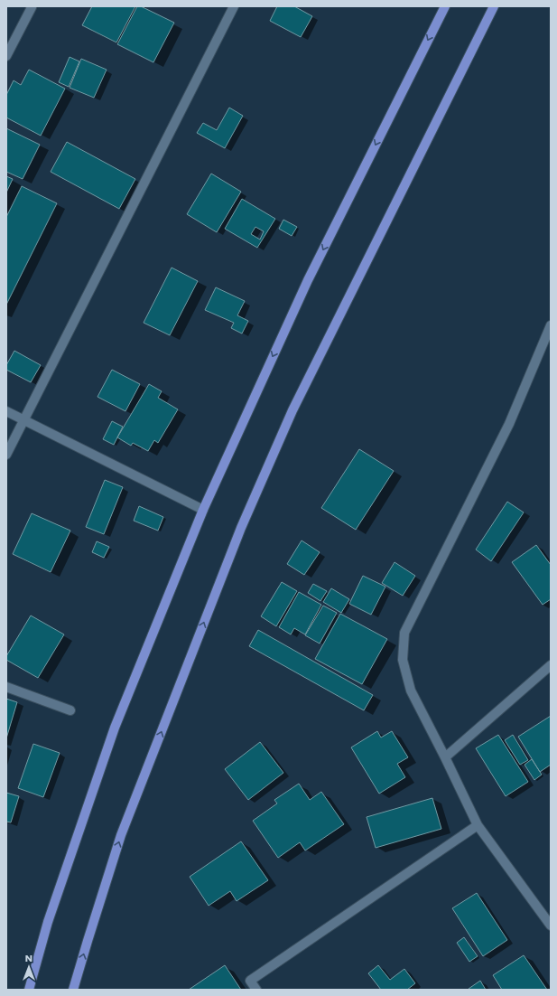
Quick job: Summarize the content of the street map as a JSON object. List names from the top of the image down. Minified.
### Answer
{"north":"top"}
